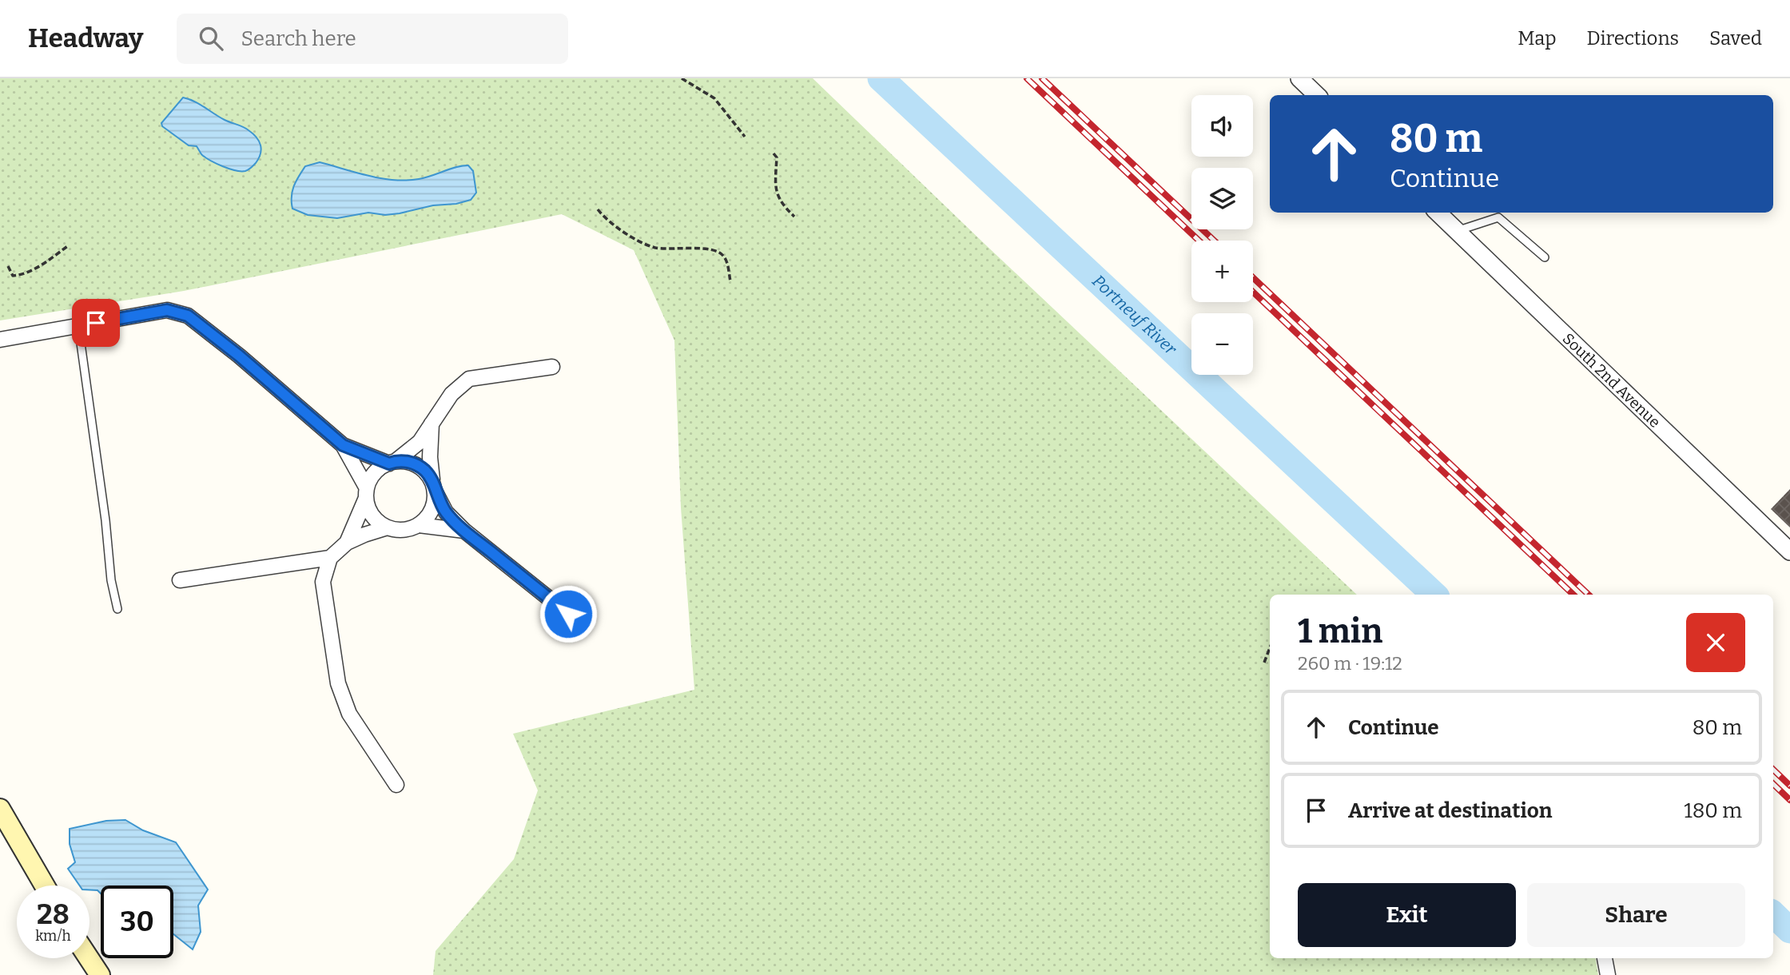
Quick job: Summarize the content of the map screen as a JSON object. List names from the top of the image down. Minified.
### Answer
{"streets":{"street":["South 2nd Avenue"]},"water":["Portneuf River"],"page":{"header":"Headway","search":"Search here","nav":["Map","Directions","Saved"],"map_buttons":["+","−"],"turn":["80 m","Continue"],"heading":["1 min","260 m · 19:12"],"list":[{"name":"Continue","value":"80 m"},{"name":"Arrive at destination","value":"180 m"}],"buttons":["Exit","Share"],"speed":"28 km/h","limit":"30"}}
